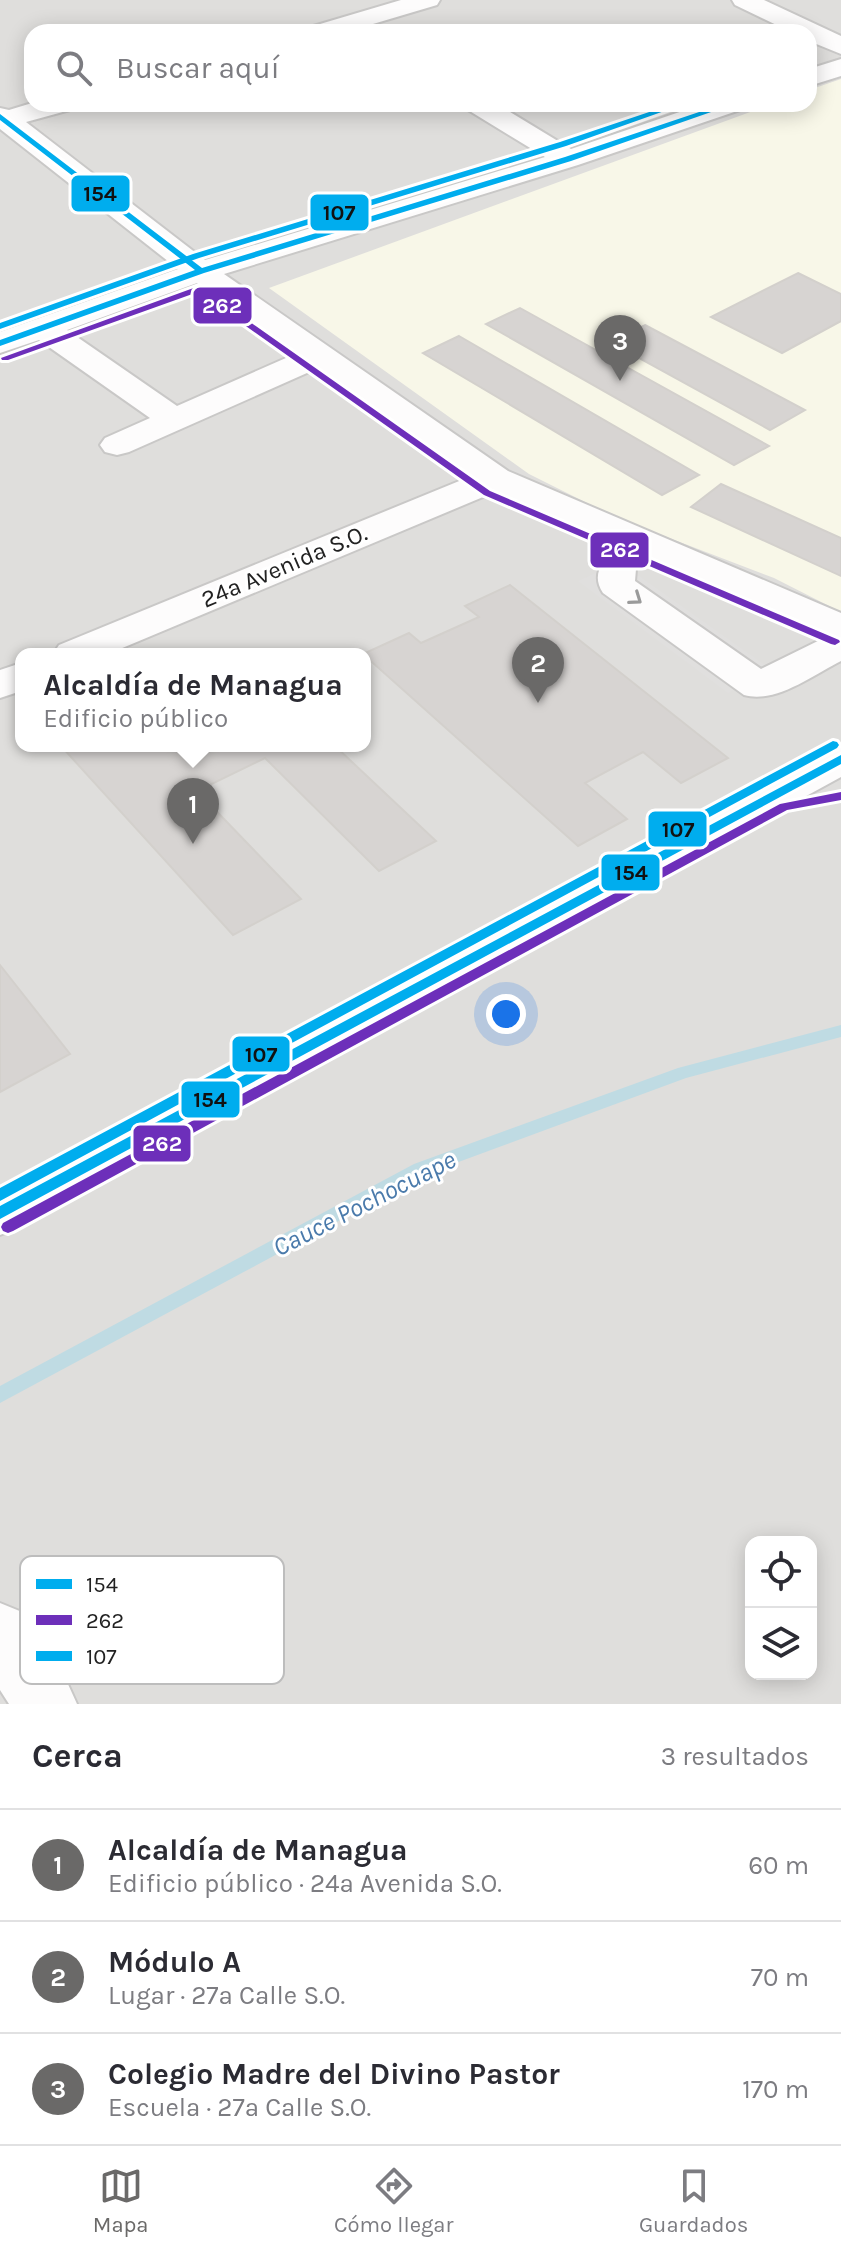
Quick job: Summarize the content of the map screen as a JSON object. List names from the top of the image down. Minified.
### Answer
{"streets":{"street":["24a Avenida S.O."]},"water":["Cauce Pochocuape"],"lines":["transit line 154","transit line 107","transit line 262"],"legend":["154","262","107"],"page":{"search":"Buscar aquí","pins":["3","2","1"],"popup":["Alcaldía de Managua","Edificio público"],"heading":["Cerca","3 resultados"],"list":[{"mark":"1","name":"Alcaldía de Managua","note":"Edificio público · 24a Avenida S.O.","value":"60 m"},{"mark":"2","name":"Módulo A","note":"Lugar · 27a Calle S.O.","value":"70 m"},{"mark":"3","name":"Colegio Madre del Divino Pastor","note":"Escuela · 27a Calle S.O.","value":"170 m"}],"nav":["Mapa","Cómo llegar","Guardados"]}}
